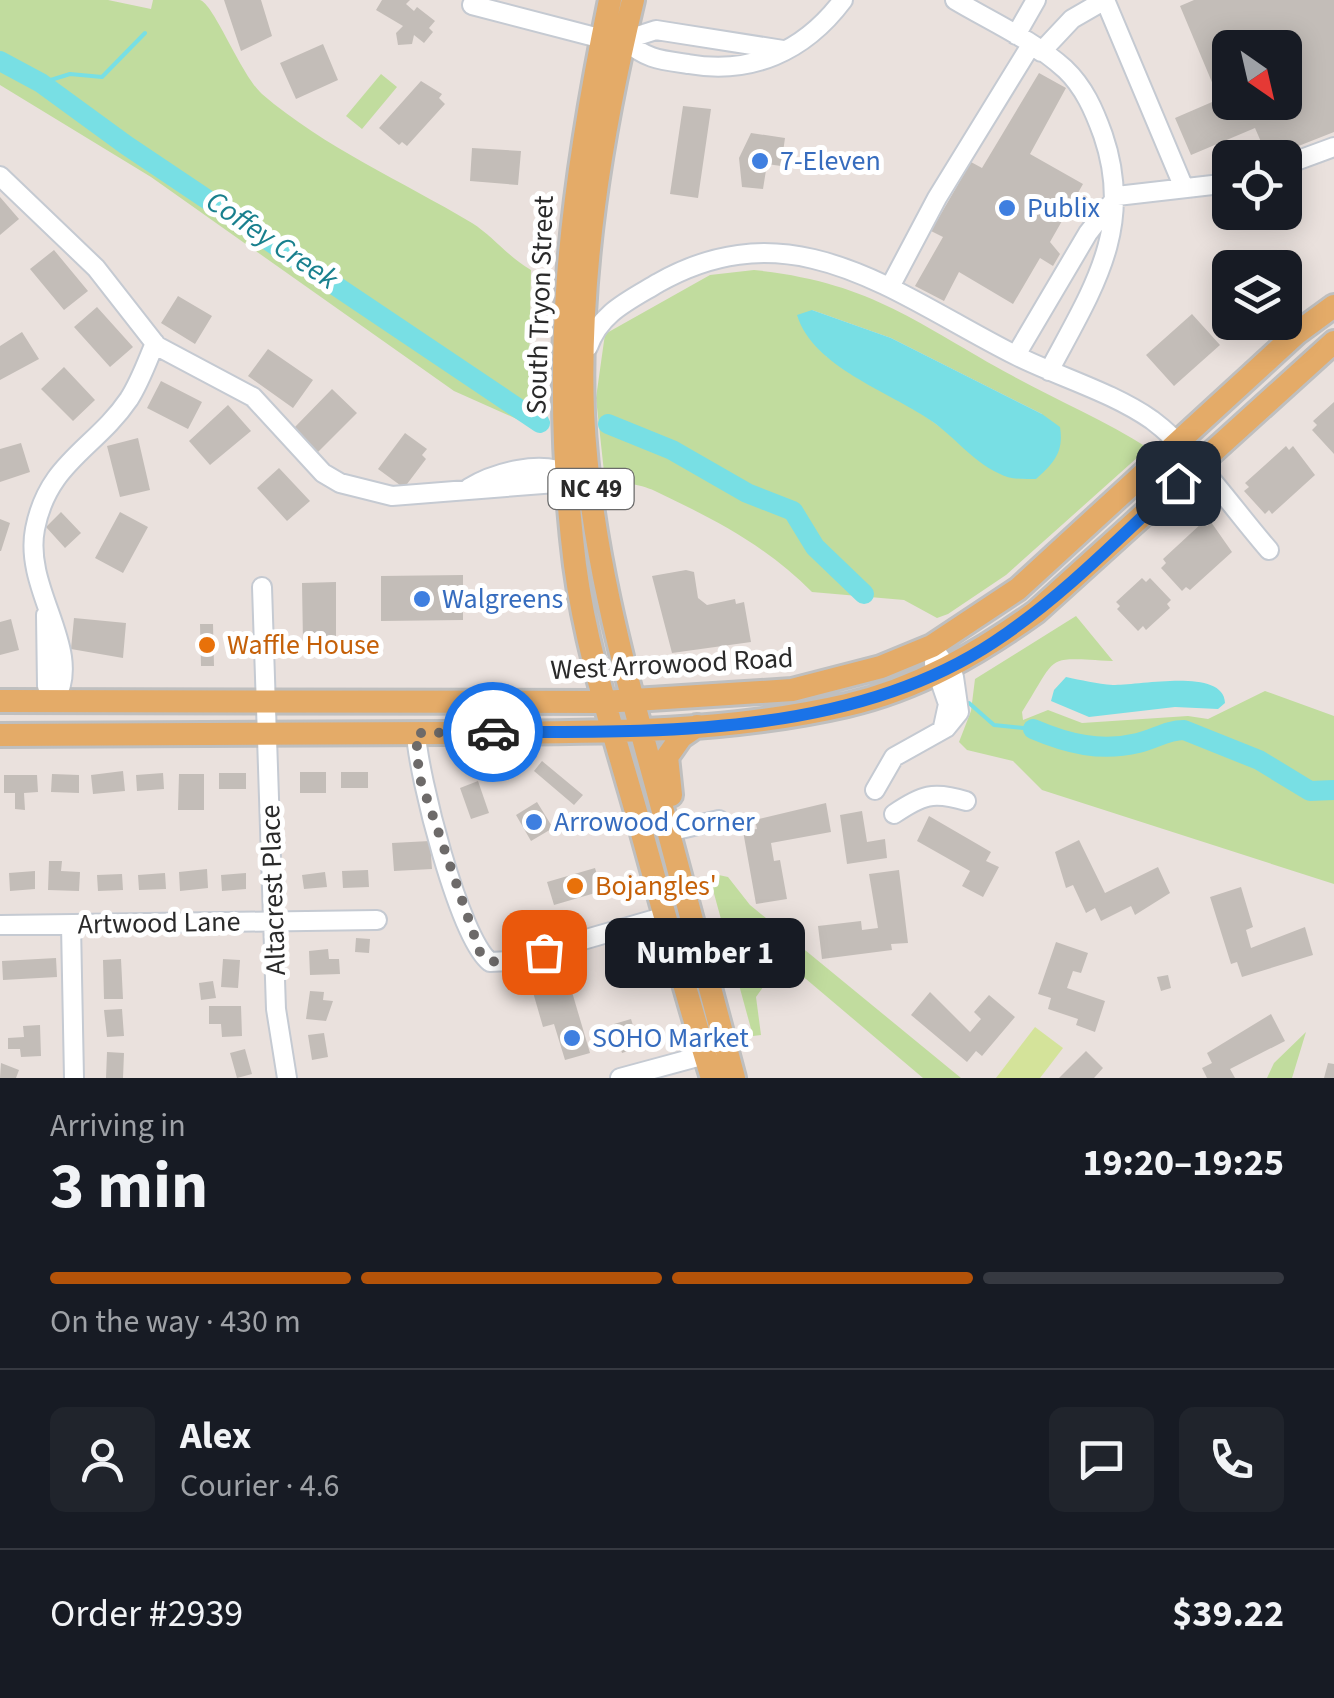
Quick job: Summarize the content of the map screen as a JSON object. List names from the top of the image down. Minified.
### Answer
{"streets":{"main road":["South Tryon Street","NC 49","West Arrowood Road"],"street":["Altacrest Place","Artwood Lane"]},"crossings":[["South Tryon Street","West Arrowood Road"],["West Arrowood Road","Altacrest Place"],["Altacrest Place","Artwood Lane"]],"water":["Coffey Creek"],"places":["7-Eleven","Publix","Walgreens","Waffle House","Arrowood Corner","Bojangles'","Number 1","SOHO Market"],"north":"bottom right","page":{"bubble":"Number 1","heading":["3 min","Arriving in","19:20–19:25"],"panel":["Alex","Courier · 4.6","Order #2939","$39.22"],"bar":"On the way · 430 m"}}
